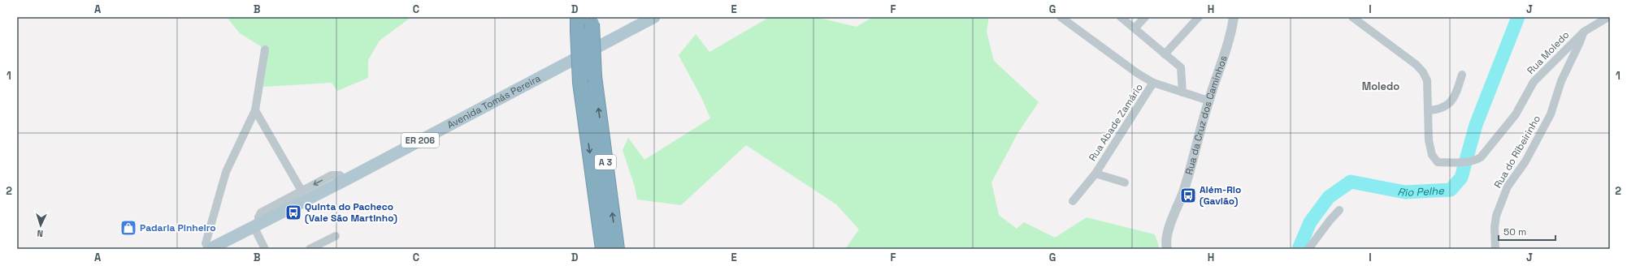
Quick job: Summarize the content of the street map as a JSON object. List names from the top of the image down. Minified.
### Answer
{"streets":{"highway":["A 3"],"main road":["Avenida Tomás Pereira","ER 206"],"street":["Rua Moledo","Rua da Cruz dos Caminhos","Rua Abade Zamário","Rua do Ribeirinho"]},"crossings":[["Rua Moledo","Rua do Ribeirinho"]],"districts":["Moledo"],"water":["Rio Pelhe"],"places":{"bus stop":["Além-Rio (Gavião)","Quinta do Pacheco (Vale São Martinho)"],"shop":["Padaria Pinheiro"]},"scale_bar":"50 m","north":"bottom","grid":{"columns":["A","B","C","D","E","F","G","H","I","J"],"rows":["1","2"]}}
